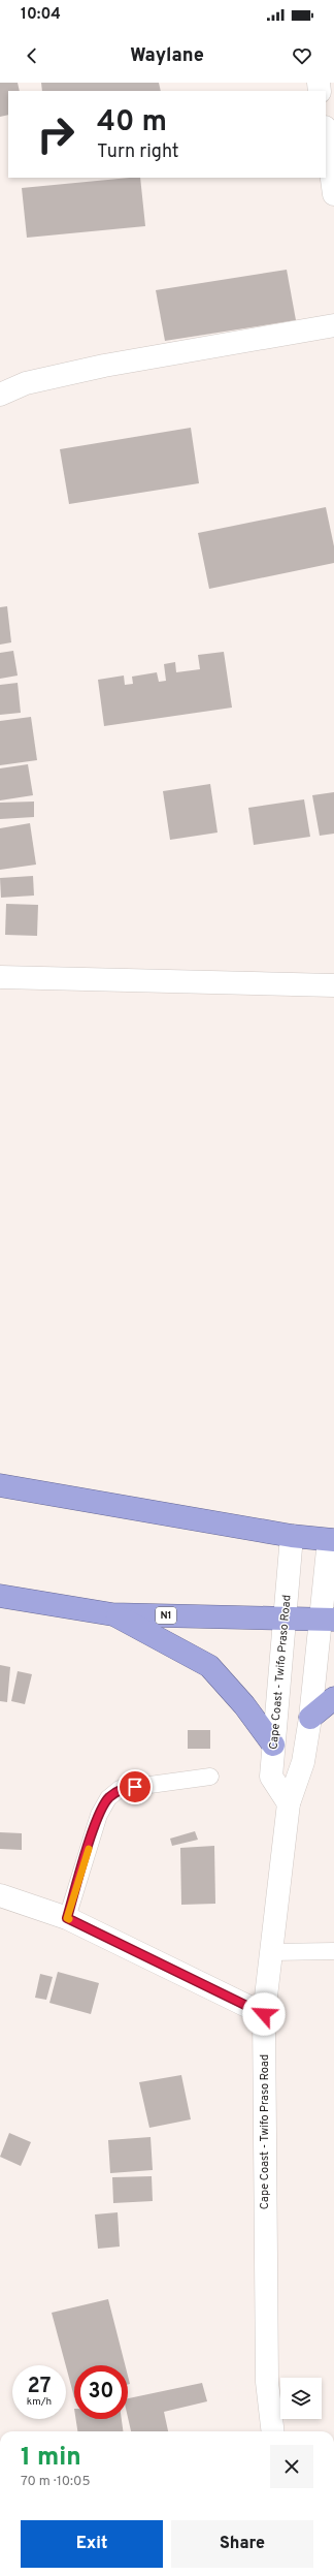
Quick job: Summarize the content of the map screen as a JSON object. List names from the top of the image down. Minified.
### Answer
{"streets":{"highway":["N1"],"main road":["Cape Coast - Twifo Praso Road"]},"crossings":[["N1","Cape Coast - Twifo Praso Road"]],"page":{"status":"10:04","header":"Waylane","turn":["40 m","Turn right"],"speed":"27 km/h","limit":"30","heading":["1 min","70 m · 10:05"],"buttons":["Exit","Share"]}}
